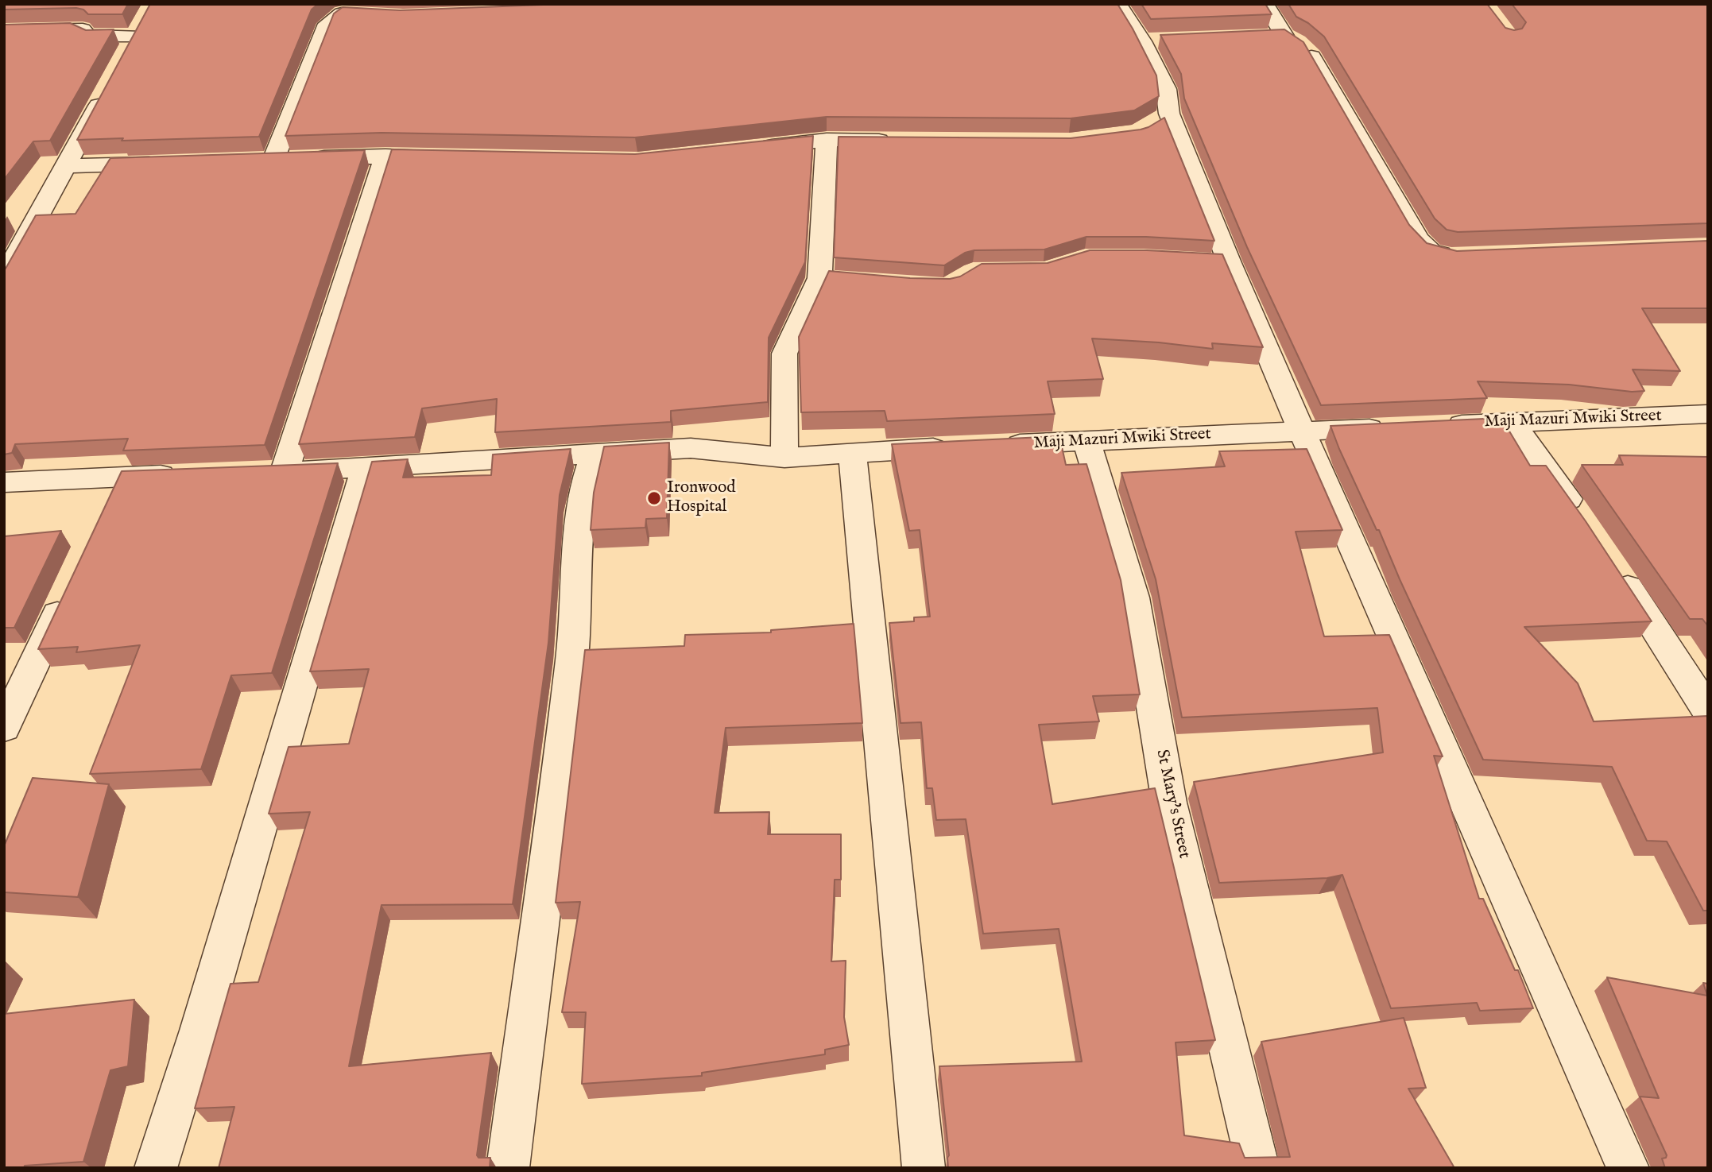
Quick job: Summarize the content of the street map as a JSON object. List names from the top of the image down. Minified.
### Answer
{"streets":{"street":["Maji Mazuri Mwiki Street","St Mary's Street"]},"crossings":[["Maji Mazuri Mwiki Street","St Mary's Street"]],"places":["Ironwood Hospital"]}
